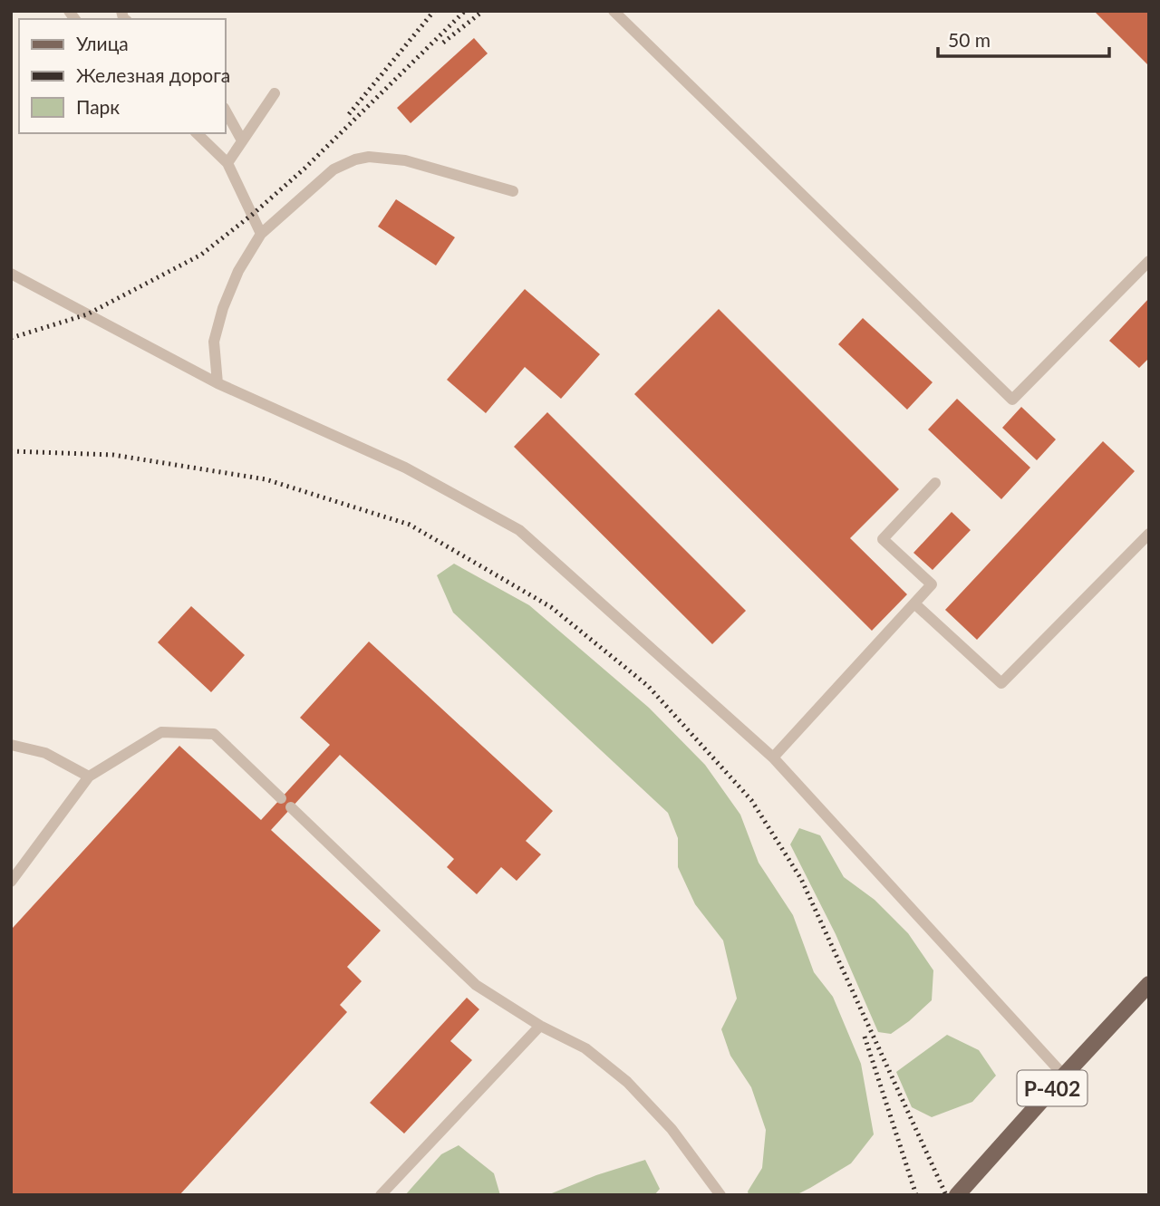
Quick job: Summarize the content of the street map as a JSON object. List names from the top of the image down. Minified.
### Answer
{"streets":{"main road":["Р-402"]},"legend":["Улица","Железная дорога","Парк"],"scale_bar":"50 m"}
